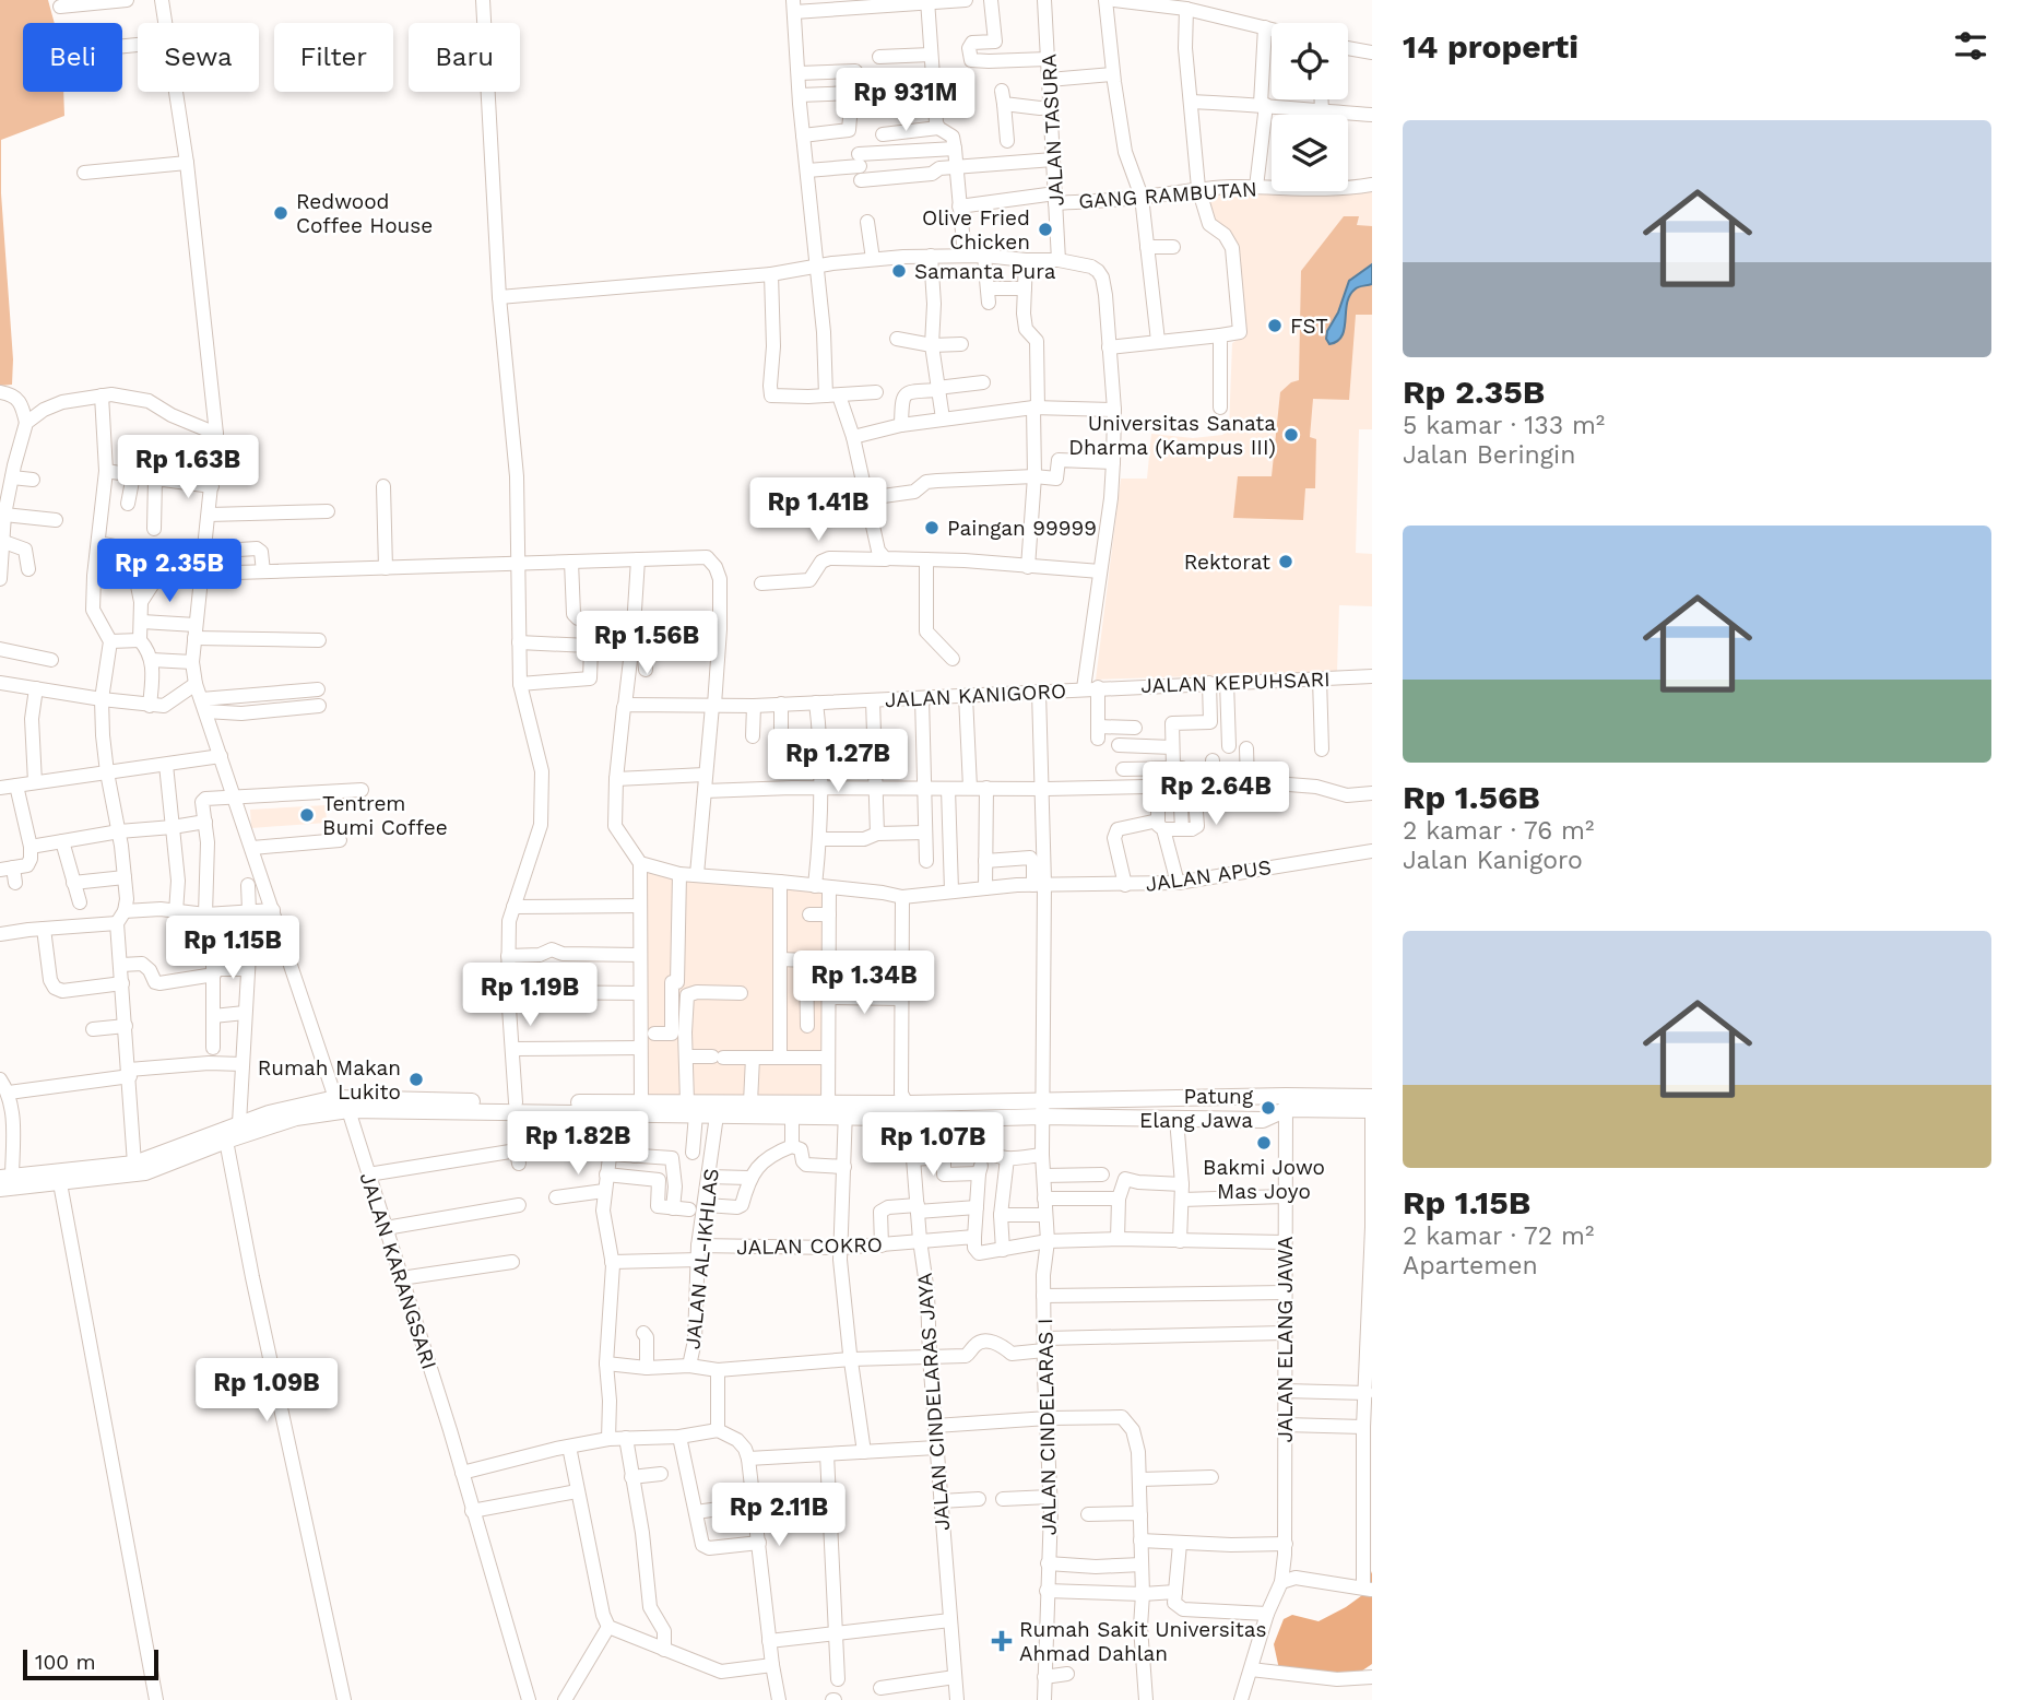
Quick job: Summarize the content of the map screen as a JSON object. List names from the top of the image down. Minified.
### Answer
{"streets":{"street":["JALAN TASURA","GANG RAMBUTAN","JALAN KEPUHSARI","JALAN KANIGORO","JALAN APUS","JALAN COKRO","JALAN AL-IKHLAS","JALAN KARANGSARI","JALAN ELANG JAWA","JALAN CINDELARAS JAYA","JALAN CINDELARAS I"]},"crossings":[["JALAN TASURA","GANG RAMBUTAN"],["JALAN KEPUHSARI","JALAN KANIGORO"],["JALAN KANIGORO","JALAN CINDELARAS I"],["JALAN APUS","JALAN CINDELARAS JAYA"],["JALAN APUS","JALAN CINDELARAS I"],["JALAN COKRO","JALAN AL-IKHLAS"],["JALAN COKRO","JALAN CINDELARAS JAYA"]],"places":{"other":["Redwood Coffee House","Olive Fried Chicken","Samanta Pura","FST","Universitas Sanata Dharma (Kampus III)","Paingan 99999","Rektorat","Tentrem Bumi Coffee","Rumah Makan Lukito","Patung Elang Jawa","Bakmi Jowo Mas Joyo"],"health":["Rumah Sakit Universitas Ahmad Dahlan"]},"scale_bar":"100 m","page":{"heading":"14 properti","chip":["Beli","Sewa","Filter","Baru"],"price":["Rp 931M","Rp 1.63B","Rp 1.41B","Rp 2.35B","Rp 1.56B","Rp 1.27B","Rp 2.64B","Rp 1.15B","Rp 1.34B","Rp 1.19B","Rp 1.82B","Rp 1.07B","Rp 1.09B","Rp 2.11B"],"list":[{"name":"Rp 2.35B","note":"5 kamar · 133 m² · Jalan Beringin"},{"name":"Rp 1.56B","note":"2 kamar · 76 m² · Jalan Kanigoro"},{"name":"Rp 1.15B","note":"2 kamar · 72 m² · Apartemen"}],"scale":"100 m"}}
